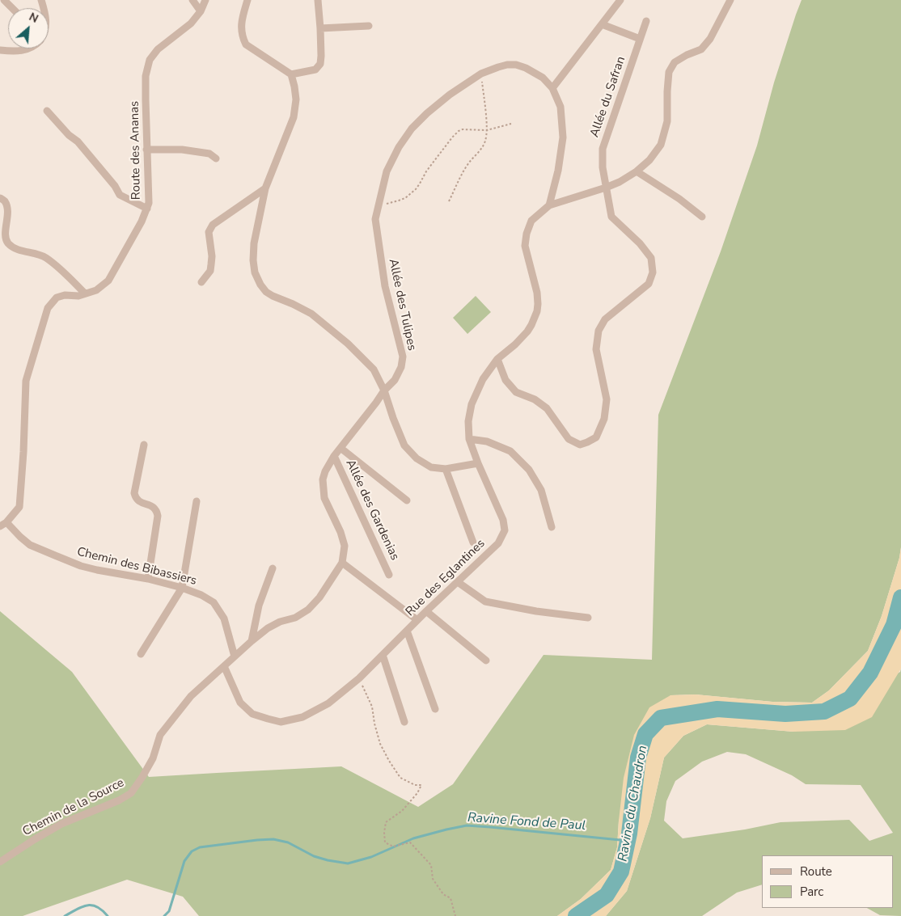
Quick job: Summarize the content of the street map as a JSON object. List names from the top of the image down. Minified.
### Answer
{"streets":{"street":["Allée du Safran","Route des Ananas","Allée des Tulipes","Allée des Gardenias","Chemin des Bibassiers","Rue des Eglantines","Chemin de la Source"]},"crossings":[["Allée du Safran","Rue des Eglantines"],["Route des Ananas","Chemin des Bibassiers"],["Allée des Tulipes","Rue des Eglantines"],["Allée des Tulipes","Chemin de la Source"],["Allée des Gardenias","Chemin de la Source"],["Chemin des Bibassiers","Chemin de la Source"],["Rue des Eglantines","Chemin de la Source"]],"water":["Ravine du Chaudron","Ravine Fond de Paul"],"legend":["Route","Parc"],"north":"top right"}
